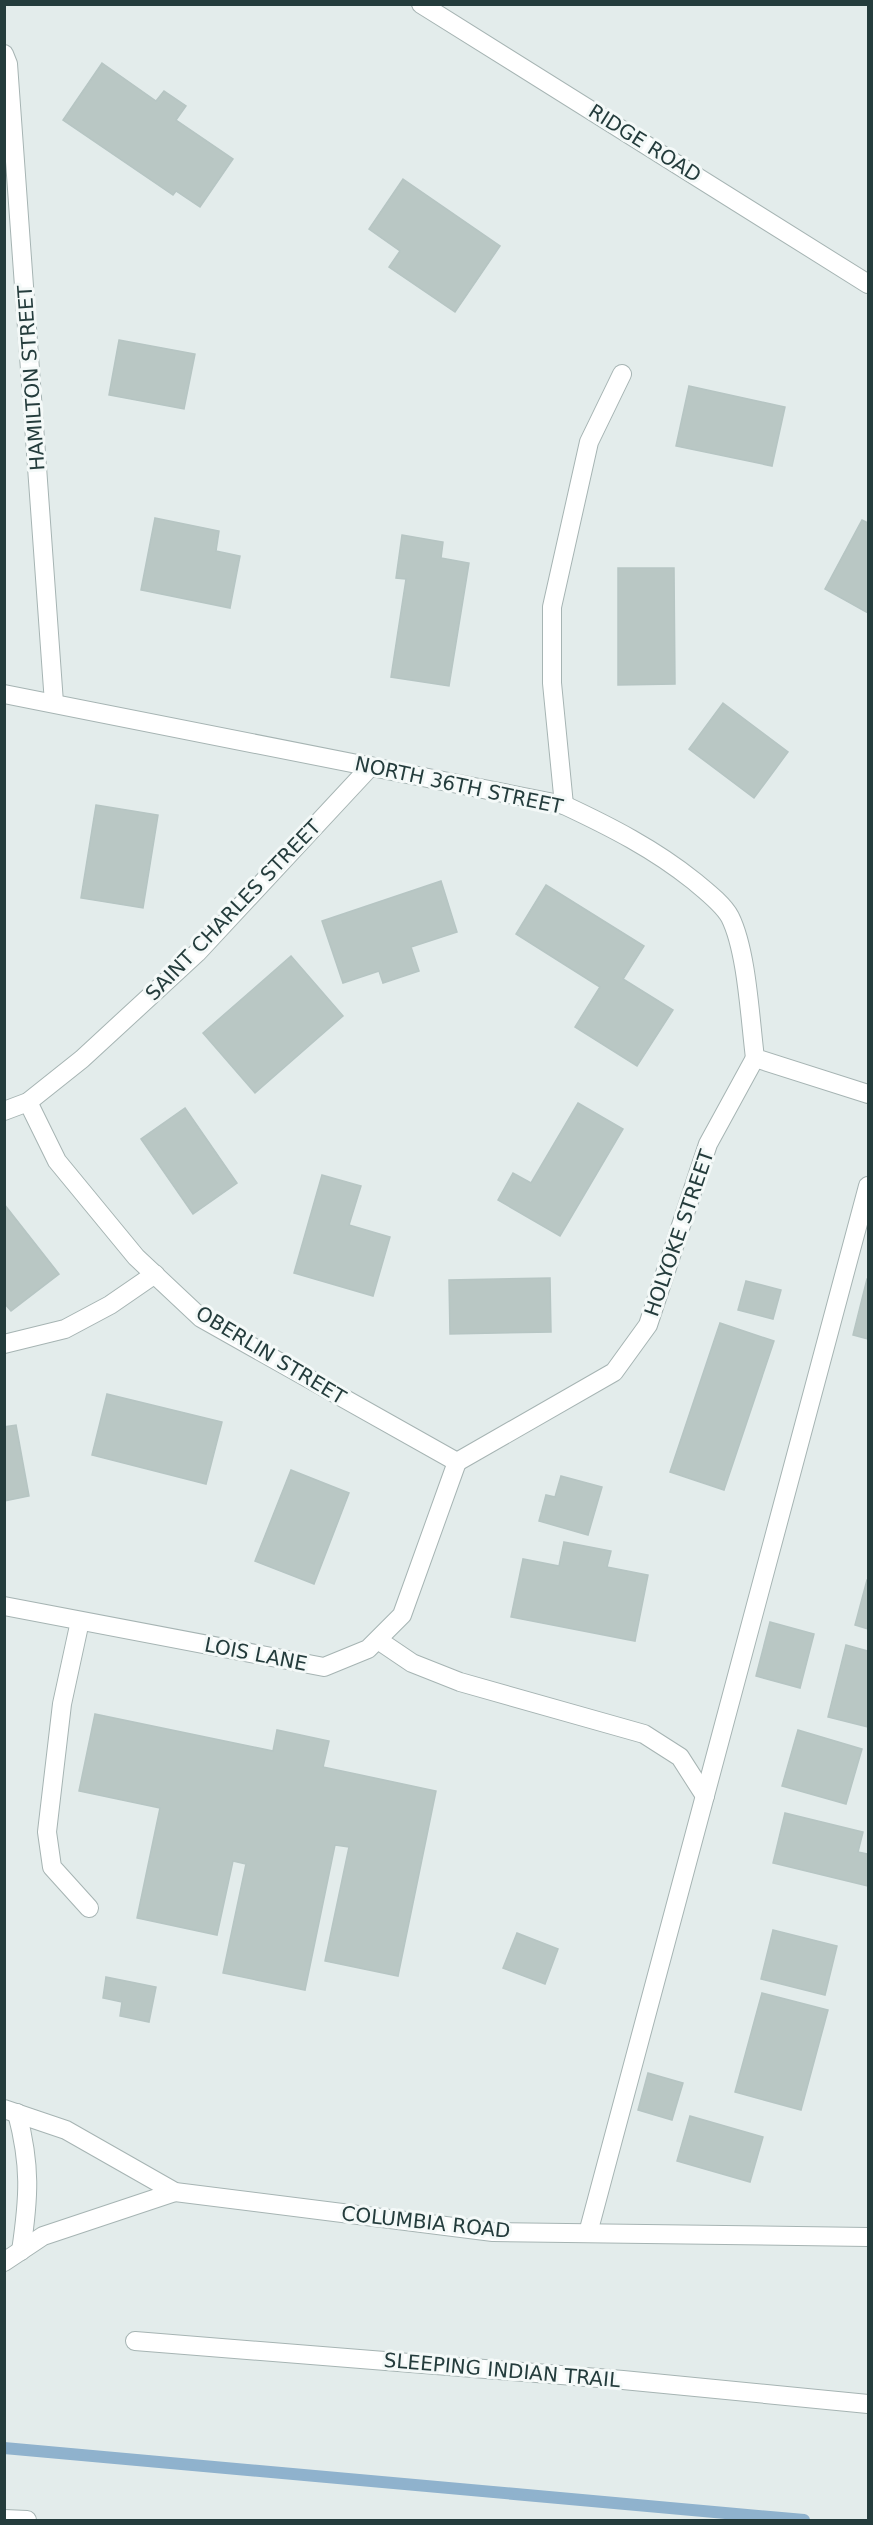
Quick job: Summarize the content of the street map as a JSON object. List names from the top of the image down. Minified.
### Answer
{"streets":{"street":["RIDGE ROAD","HAMILTON STREET","NORTH 36TH STREET","SAINT CHARLES STREET","HOLYOKE STREET","OBERLIN STREET","LOIS LANE","COLUMBIA ROAD","SLEEPING INDIAN TRAIL"]},"crossings":[["HAMILTON STREET","NORTH 36TH STREET"],["NORTH 36TH STREET","SAINT CHARLES STREET"],["NORTH 36TH STREET","HOLYOKE STREET"],["SAINT CHARLES STREET","OBERLIN STREET"],["HOLYOKE STREET","OBERLIN STREET"],["HOLYOKE STREET","LOIS LANE"],["OBERLIN STREET","LOIS LANE"]]}
